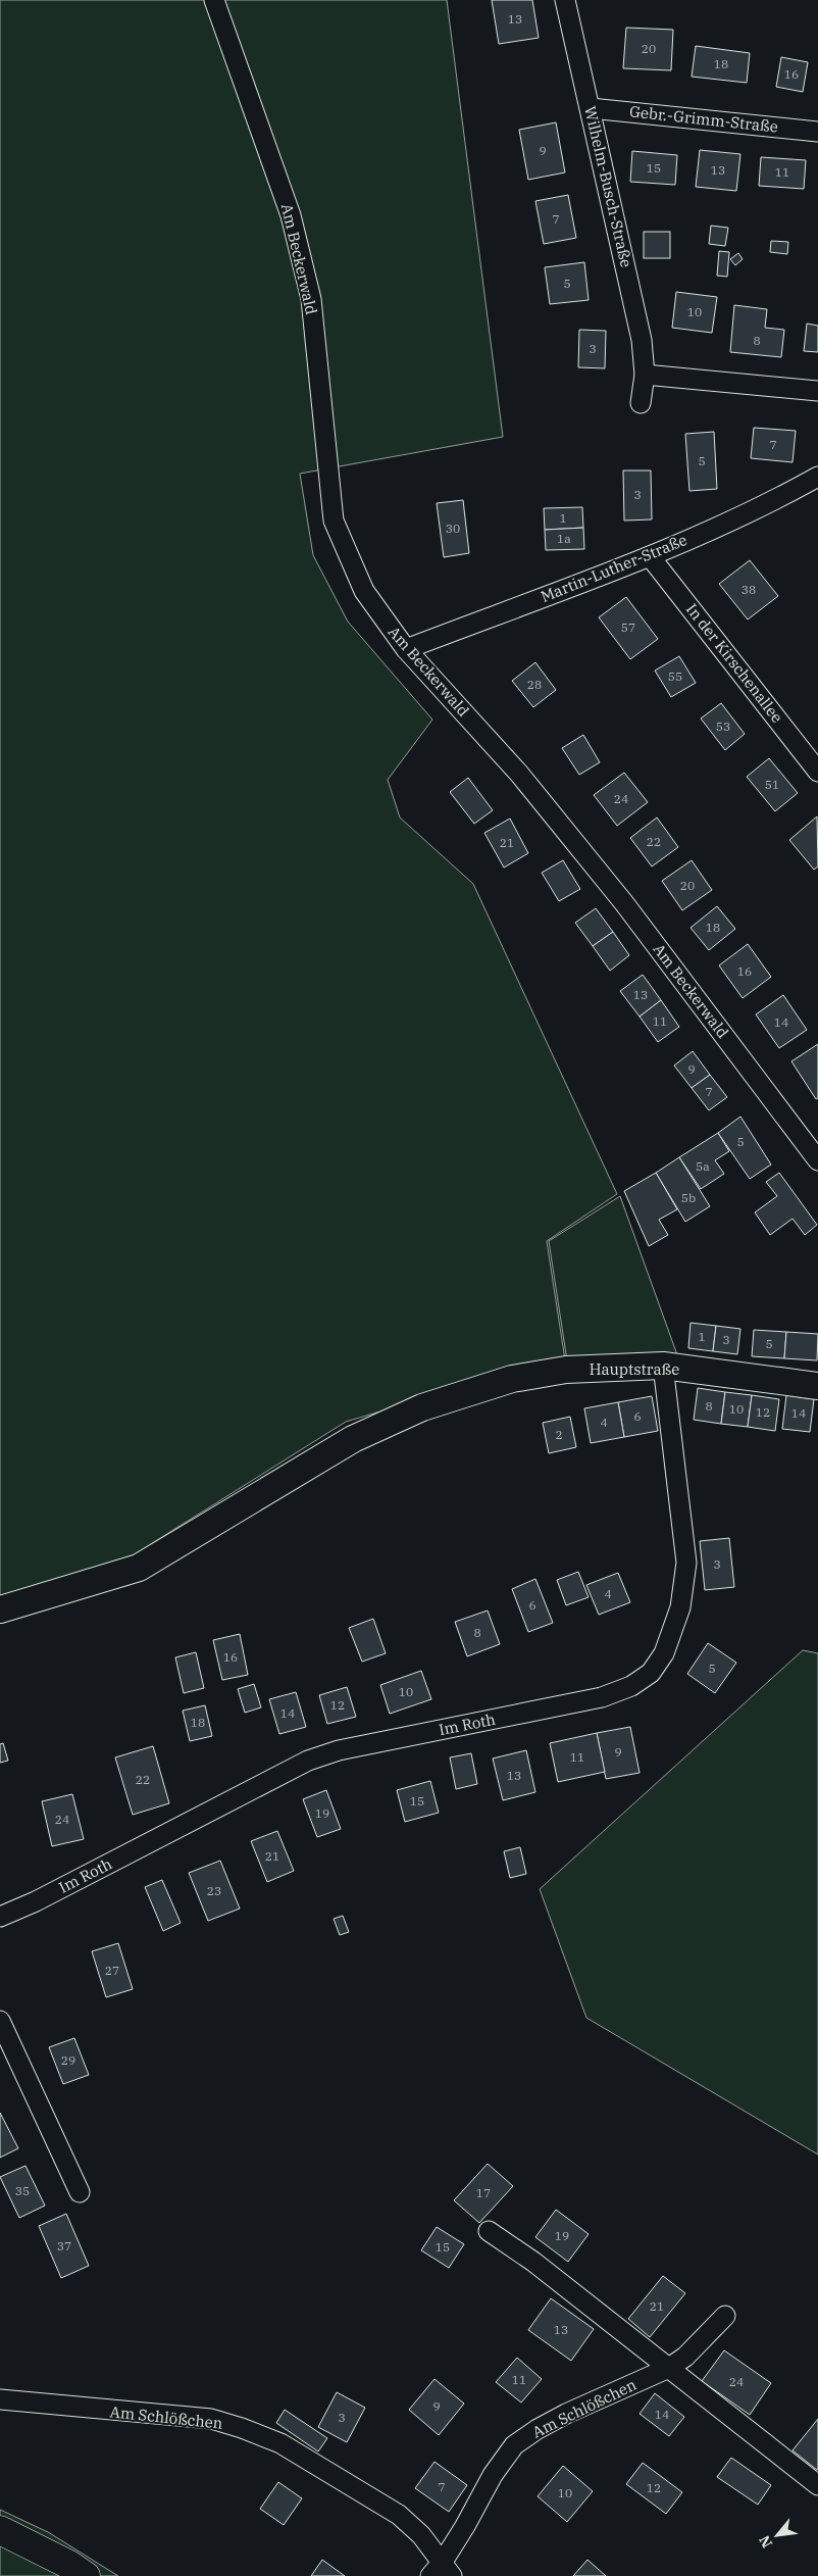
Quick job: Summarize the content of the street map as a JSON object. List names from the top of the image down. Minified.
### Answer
{"streets":{"street":["Gebr.-Grimm-Straße","Wilhelm-Busch-Straße","Am Beckerwald","Martin-Luther-Straße","In der Kirschenallee","Hauptstraße","Im Roth","Am Schlößchen"]},"crossings":[["Gebr.-Grimm-Straße","Wilhelm-Busch-Straße"],["Am Beckerwald","Martin-Luther-Straße"],["Martin-Luther-Straße","In der Kirschenallee"],["Hauptstraße","Im Roth"]],"house_numbers":["13","20","18","16","9","15","13","11","7","5","10","8","3","7","5","3","1","30","1a","38","57","55","28","53","51","24","22","21","20","18","16","13","11","14","9","7","5","5a","5b","1","3","5","8","10","12","14","6","4","2","3","4","6","8","16","5","10","12","14","18","9","11","13","22","15","19","24","21","23","27","29","35","17","19","37","15","21","13","11","24","9","14","3","7","12","10"],"north":"bottom left"}
